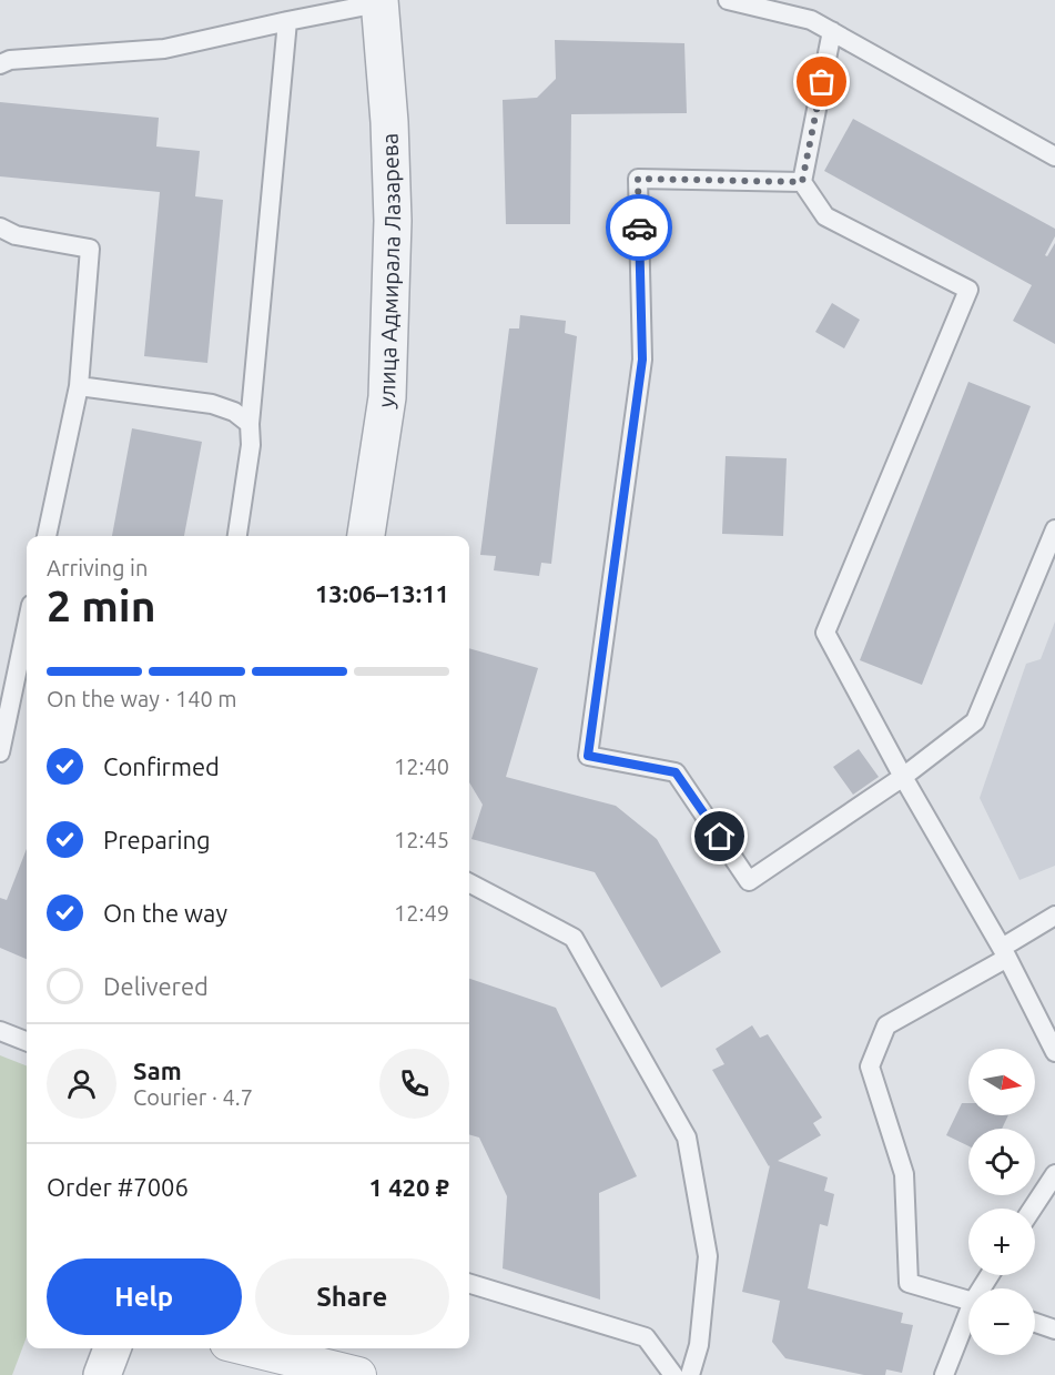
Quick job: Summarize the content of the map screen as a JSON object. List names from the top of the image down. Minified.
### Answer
{"streets":{"street":["улица Адмирала Лазарева"]},"north":"right","page":{"heading":["2 min","Arriving in","13:06–13:11"],"panel":["Sam","Courier · 4.7","Order #7006","1 420 ₽"],"bar":"On the way · 140 m","list":[["Confirmed","12:40"],["Preparing","12:45"],["On the way","12:49"],"Delivered"],"map_buttons":["+","−"],"buttons":["Help","Share"]}}
